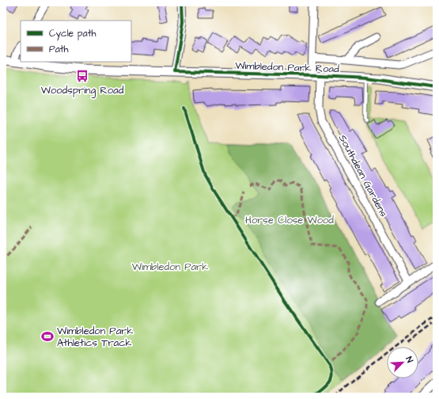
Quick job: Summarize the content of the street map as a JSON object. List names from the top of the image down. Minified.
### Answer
{"streets":{"street":["Wimbledon Park Road","Southdean Gardens"]},"crossings":[["Wimbledon Park Road","Southdean Gardens"]],"parks":["Horse Close Wood","Wimbledon Park"],"places":{"bus stop":["Woodspring Road"],"sports":["Wimbledon Park Athletics Track"]},"legend":["Cycle path","Path"],"north":"top right"}
